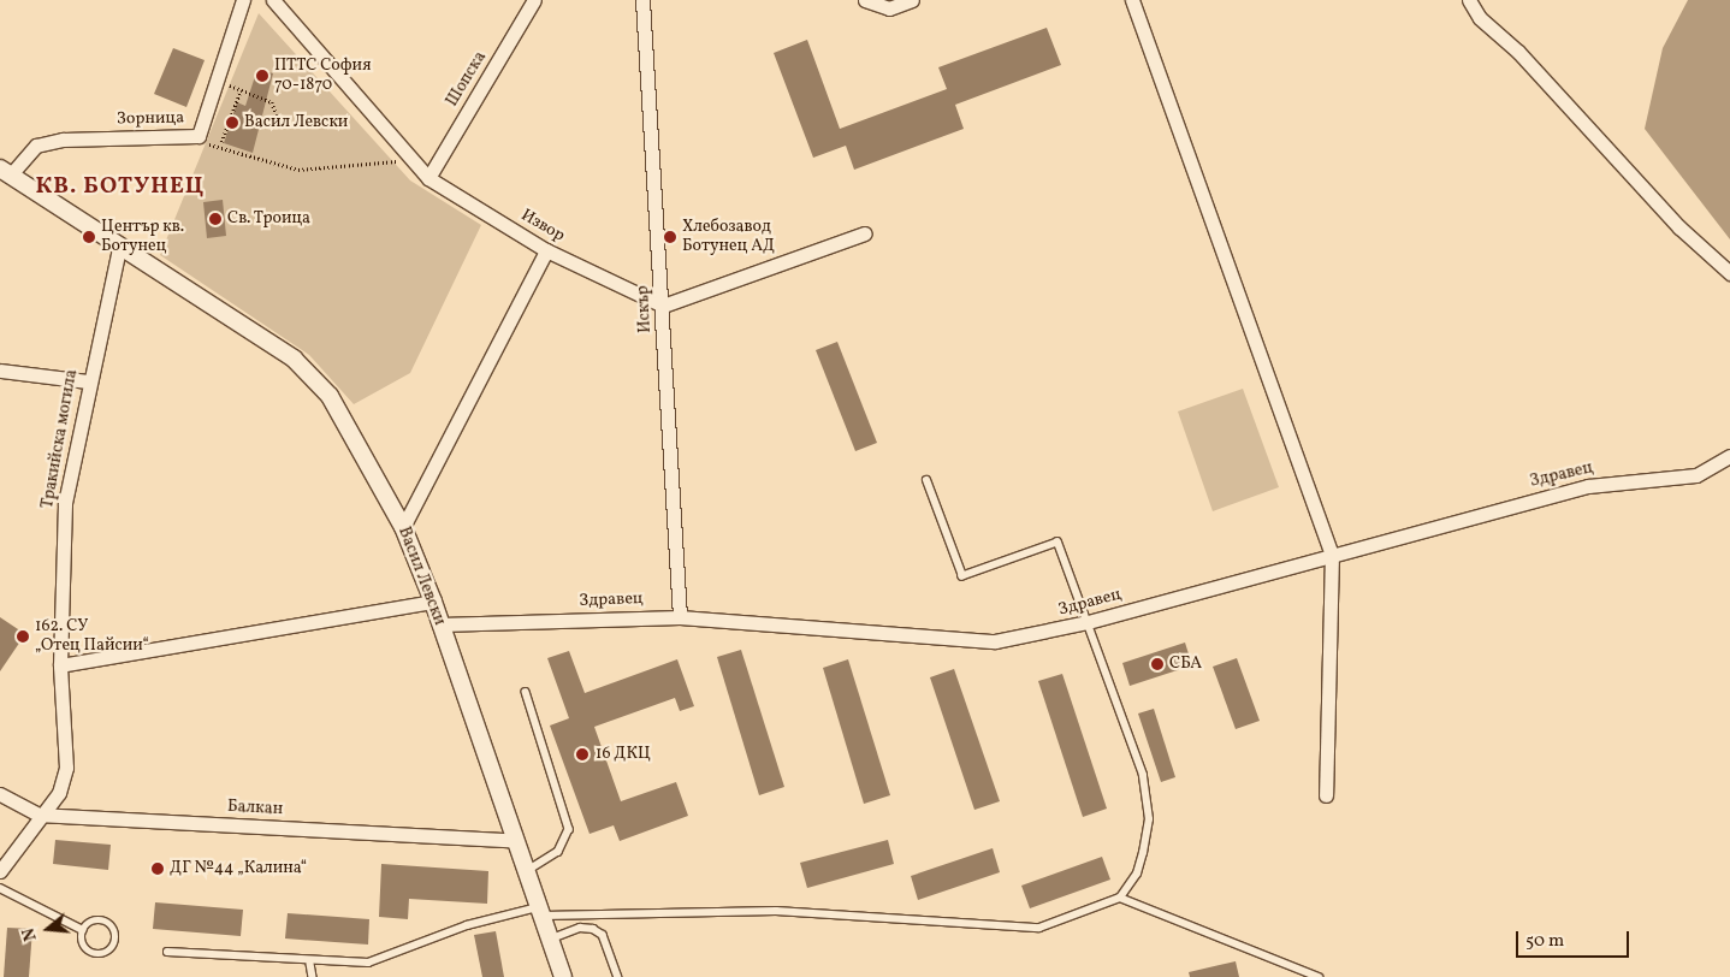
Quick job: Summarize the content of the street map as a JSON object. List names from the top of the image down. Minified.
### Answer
{"streets":{"street":["Шопска","Зорница","Извор","Искър","Тракийска могила","Здравец","Васил Левски","Балкан"]},"crossings":[["Шопска","Извор"],["Зорница","Васил Левски"],["Извор","Искър"],["Искър","Здравец"],["Тракийска могила","Васил Левски"],["Тракийска могила","Балкан"],["Здравец","Васил Левски"],["Васил Левски","Балкан"]],"districts":["КВ. БОТУНЕЦ"],"places":["ПТТС София 70-1870","Васил Левски","Св. Троица","Център кв. Ботунец","Хлебозавод Ботунец АД","162. СУ „Отец Пайсии“","СБА","16 ДКЦ","ДГ №44 „Калина“"],"scale_bar":"50 m","north":"left"}
